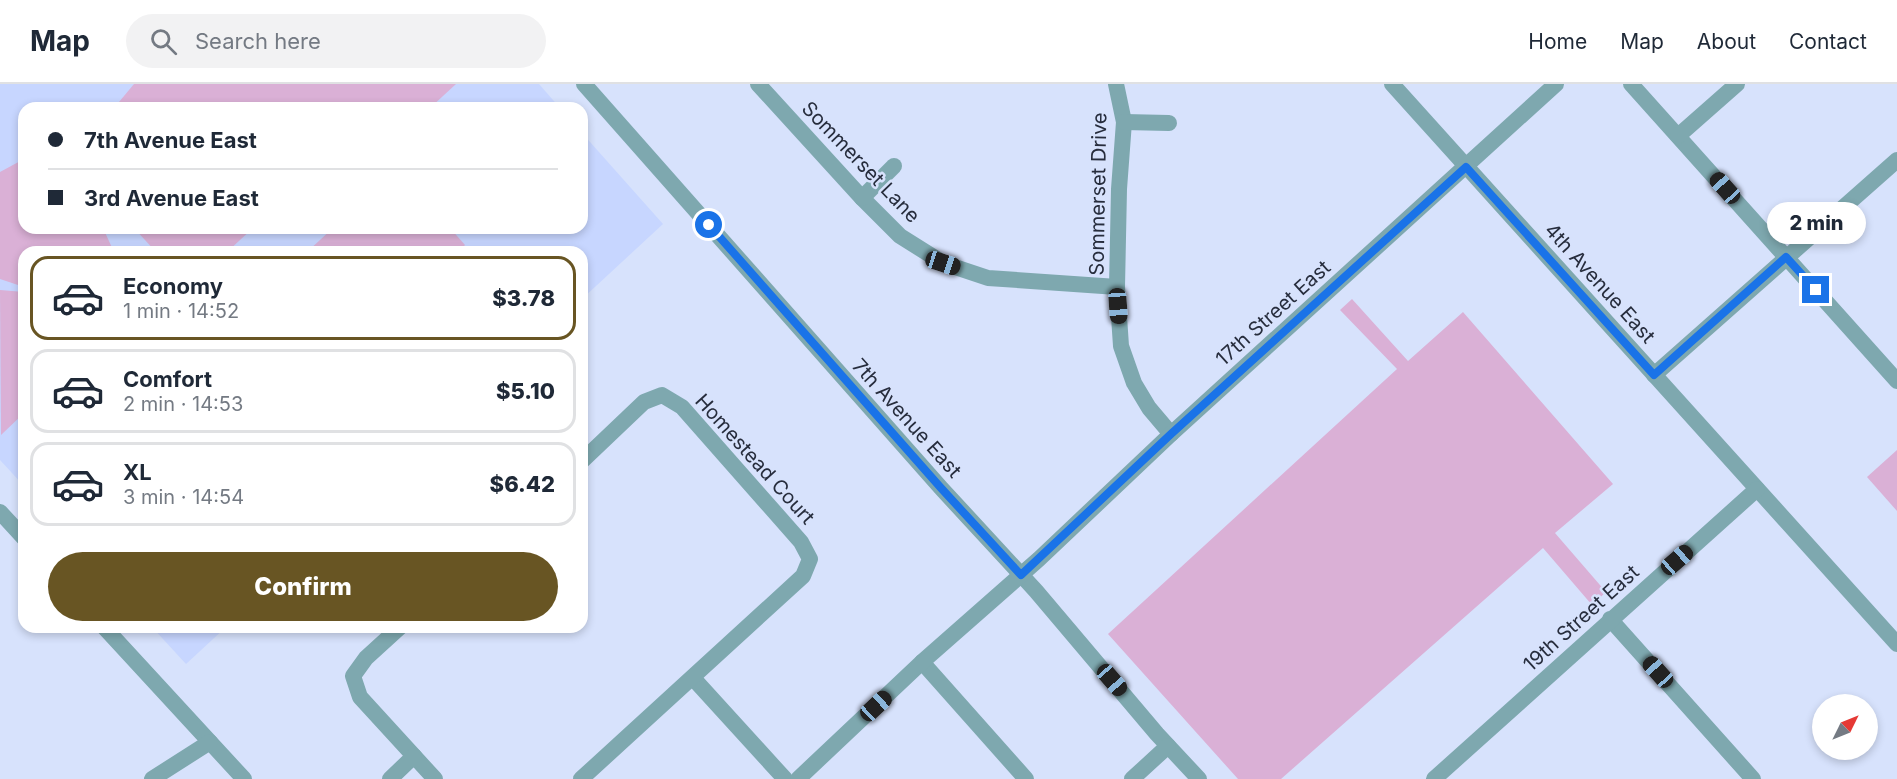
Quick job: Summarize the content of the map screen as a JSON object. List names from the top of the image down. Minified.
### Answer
{"streets":{"street":["Sommerset Lane","Sommerset Drive","4th Avenue East","17th Street East","7th Avenue East","Homestead Court","19th Street East"]},"crossings":[["Sommerset Lane","Sommerset Drive"],["Sommerset Drive","17th Street East"],["4th Avenue East","17th Street East"],["4th Avenue East","19th Street East"],["17th Street East","7th Avenue East"]],"north":"top right","page":{"header":"Map","search":"Search here","nav":["Home","Map","About","Contact"],"banner":["7th Avenue East","3rd Avenue East"],"bubble":"2 min","list":[{"name":"Economy","note":"1 min · 14:52","value":"$3.78"},{"name":"Comfort","note":"2 min · 14:53","value":"$5.10"},{"name":"XL","note":"3 min · 14:54","value":"$6.42"}],"buttons":"Confirm"}}
